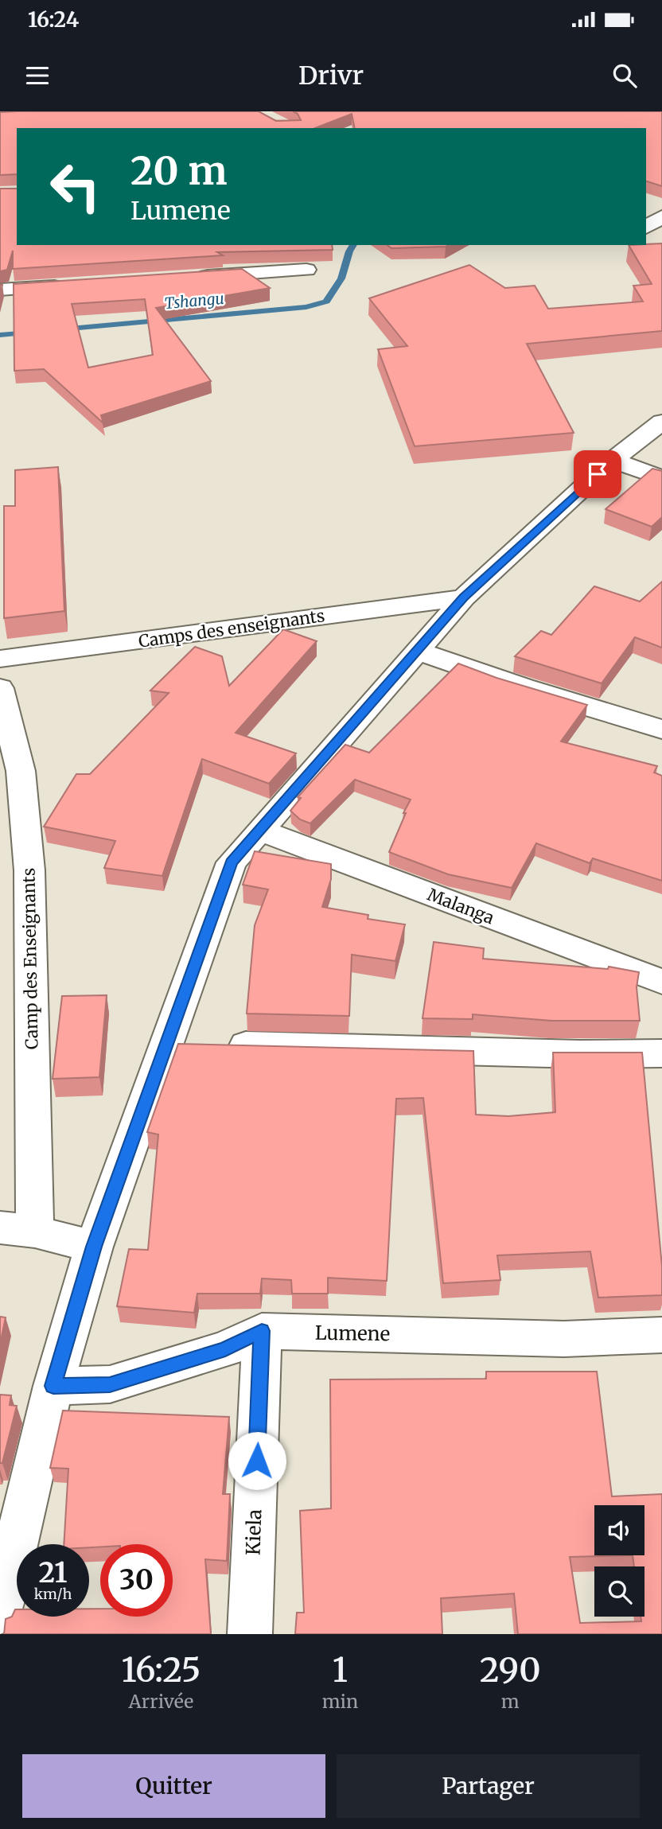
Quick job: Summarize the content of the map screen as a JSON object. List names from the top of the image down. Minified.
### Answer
{"streets":{"street":["Camps des enseignants","Malanga","Camp des Enseignants","Lumene","Kiela"]},"crossings":[["Lumene","Kiela"]],"water":["Tshangu"],"page":{"status":"16:24","header":"Drivr","turn":["20 m","Lumene"],"speed":"21 km/h","limit":"30","eta":["16:25","Arrivée","1","min","290","m"],"buttons":["Quitter","Partager"]}}
